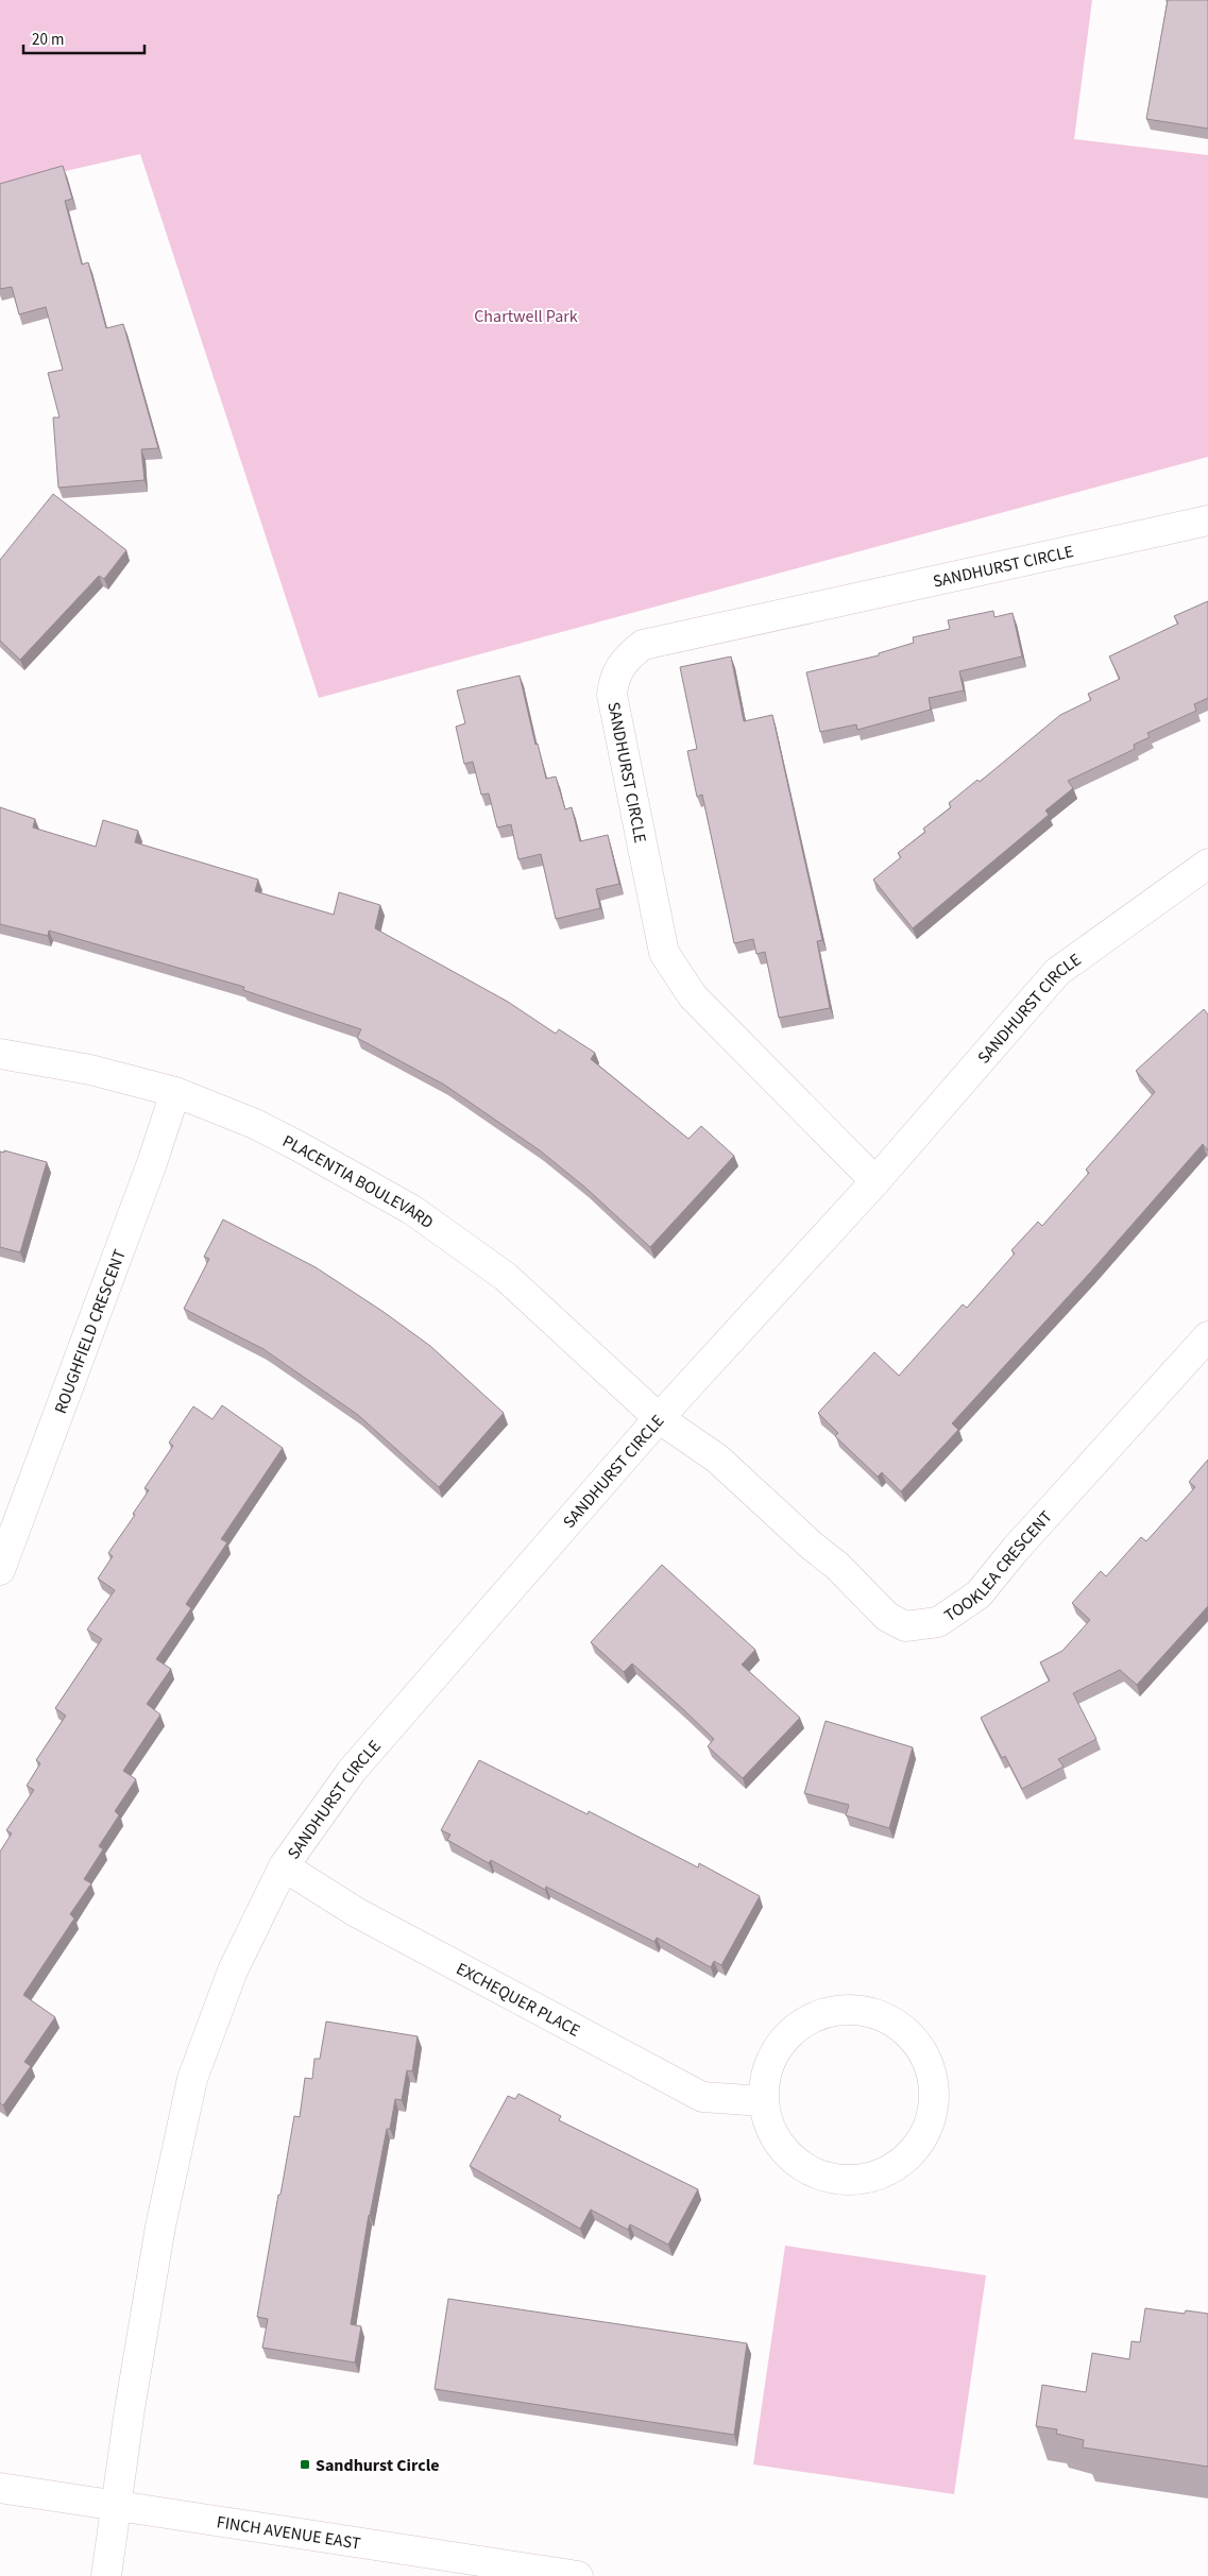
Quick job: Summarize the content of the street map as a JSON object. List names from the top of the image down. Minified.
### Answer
{"streets":{"street":["SANDHURST CIRCLE","PLACENTIA BOULEVARD","ROUGHFIELD CRESCENT","TOOKLEA CRESCENT","EXCHEQUER PLACE","FINCH AVENUE EAST"]},"crossings":[["SANDHURST CIRCLE","PLACENTIA BOULEVARD"],["SANDHURST CIRCLE","TOOKLEA CRESCENT"],["SANDHURST CIRCLE","EXCHEQUER PLACE"],["SANDHURST CIRCLE","FINCH AVENUE EAST"],["PLACENTIA BOULEVARD","ROUGHFIELD CRESCENT"],["PLACENTIA BOULEVARD","TOOKLEA CRESCENT"]],"parks":["Chartwell Park"],"places":{"transit":["Sandhurst Circle"]},"scale_bar":"20 m"}
